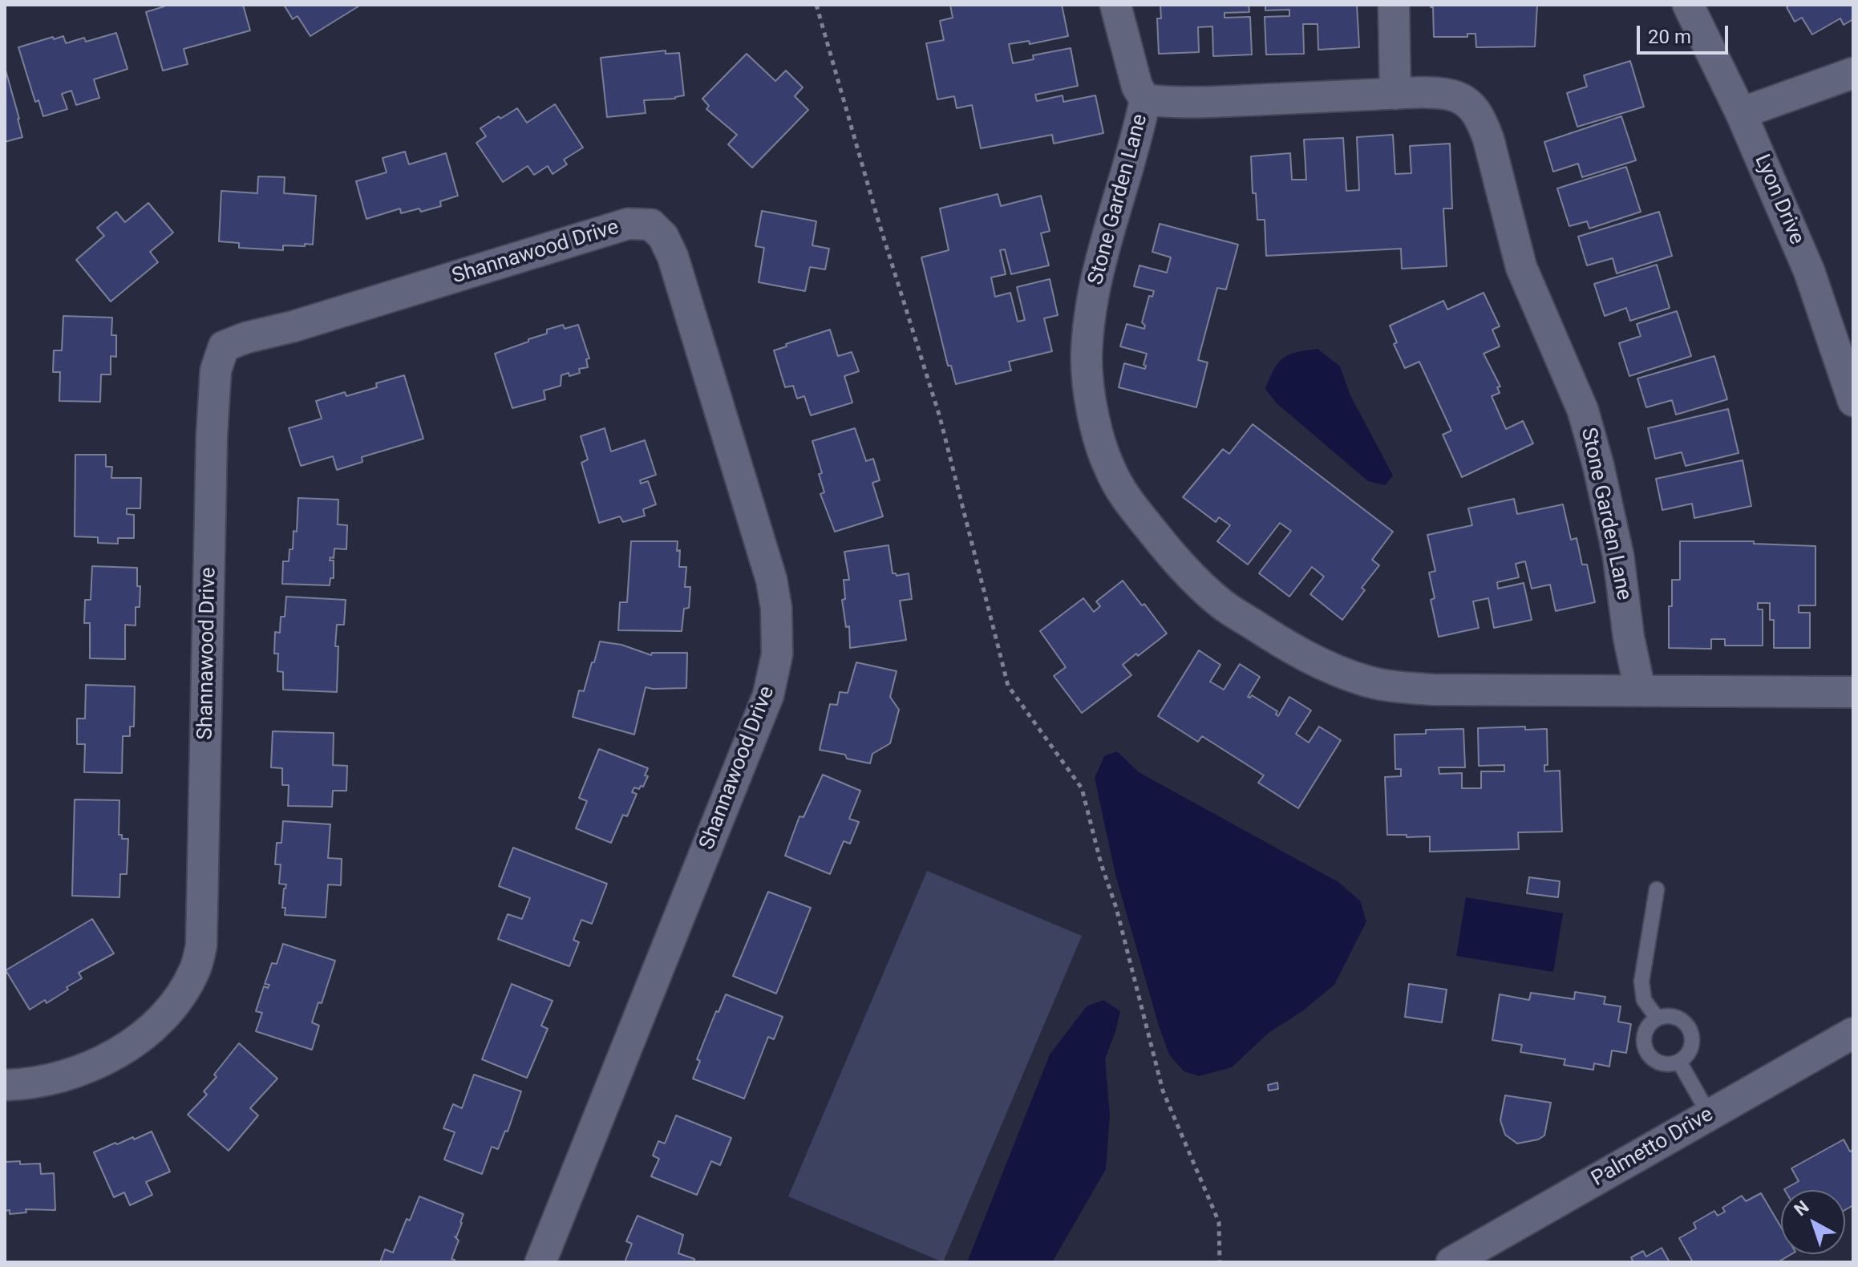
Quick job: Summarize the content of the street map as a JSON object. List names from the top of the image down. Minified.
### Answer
{"streets":{"street":["Stone Garden Lane","Lyon Drive","Shannawood Drive","Palmetto Drive"]},"scale_bar":"20 m","north":"top left"}
